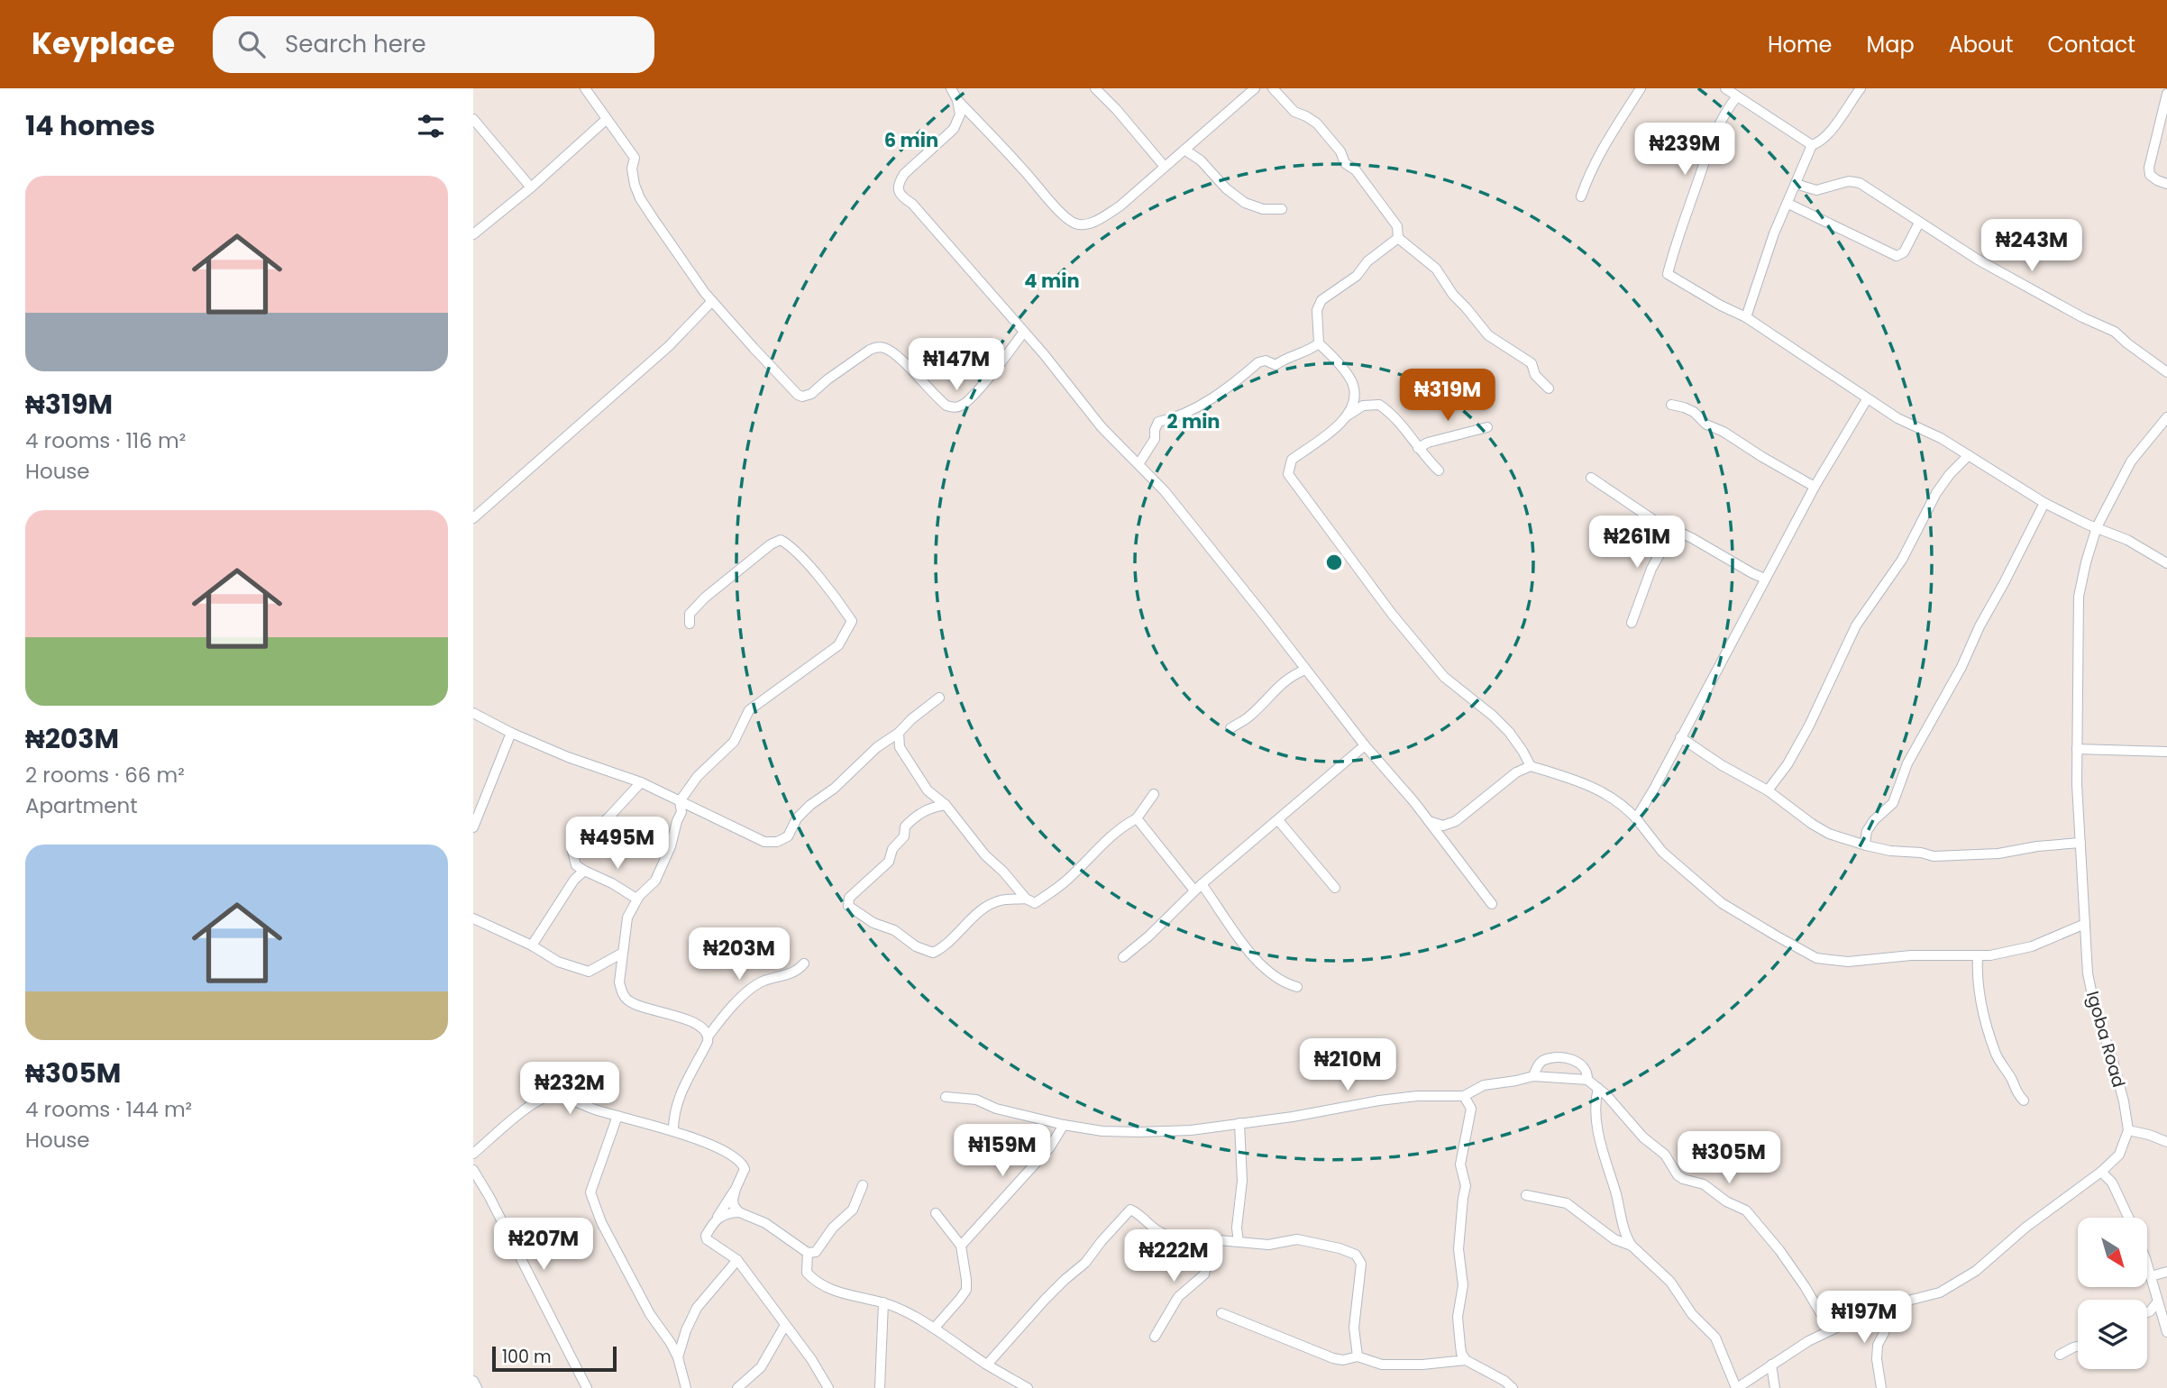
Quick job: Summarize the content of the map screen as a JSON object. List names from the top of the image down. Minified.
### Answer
{"streets":{"street":["Igoba Road"]},"scale_bar":"100 m","north":"bottom right","page":{"header":"Keyplace","search":"Search here","nav":["Home","Map","About","Contact"],"heading":"14 homes","price":["₦239M","₦243M","₦147M","₦319M","₦261M","₦495M","₦203M","₦210M","₦232M","₦159M","₦305M","₦207M","₦222M","₦197M"],"list":[{"name":"₦319M","note":"4 rooms · 116 m² · House"},{"name":"₦203M","note":"2 rooms · 66 m² · Apartment"},{"name":"₦305M","note":"4 rooms · 144 m² · House"}],"scale":"100 m"},"rings":["6 min","4 min","2 min"]}
